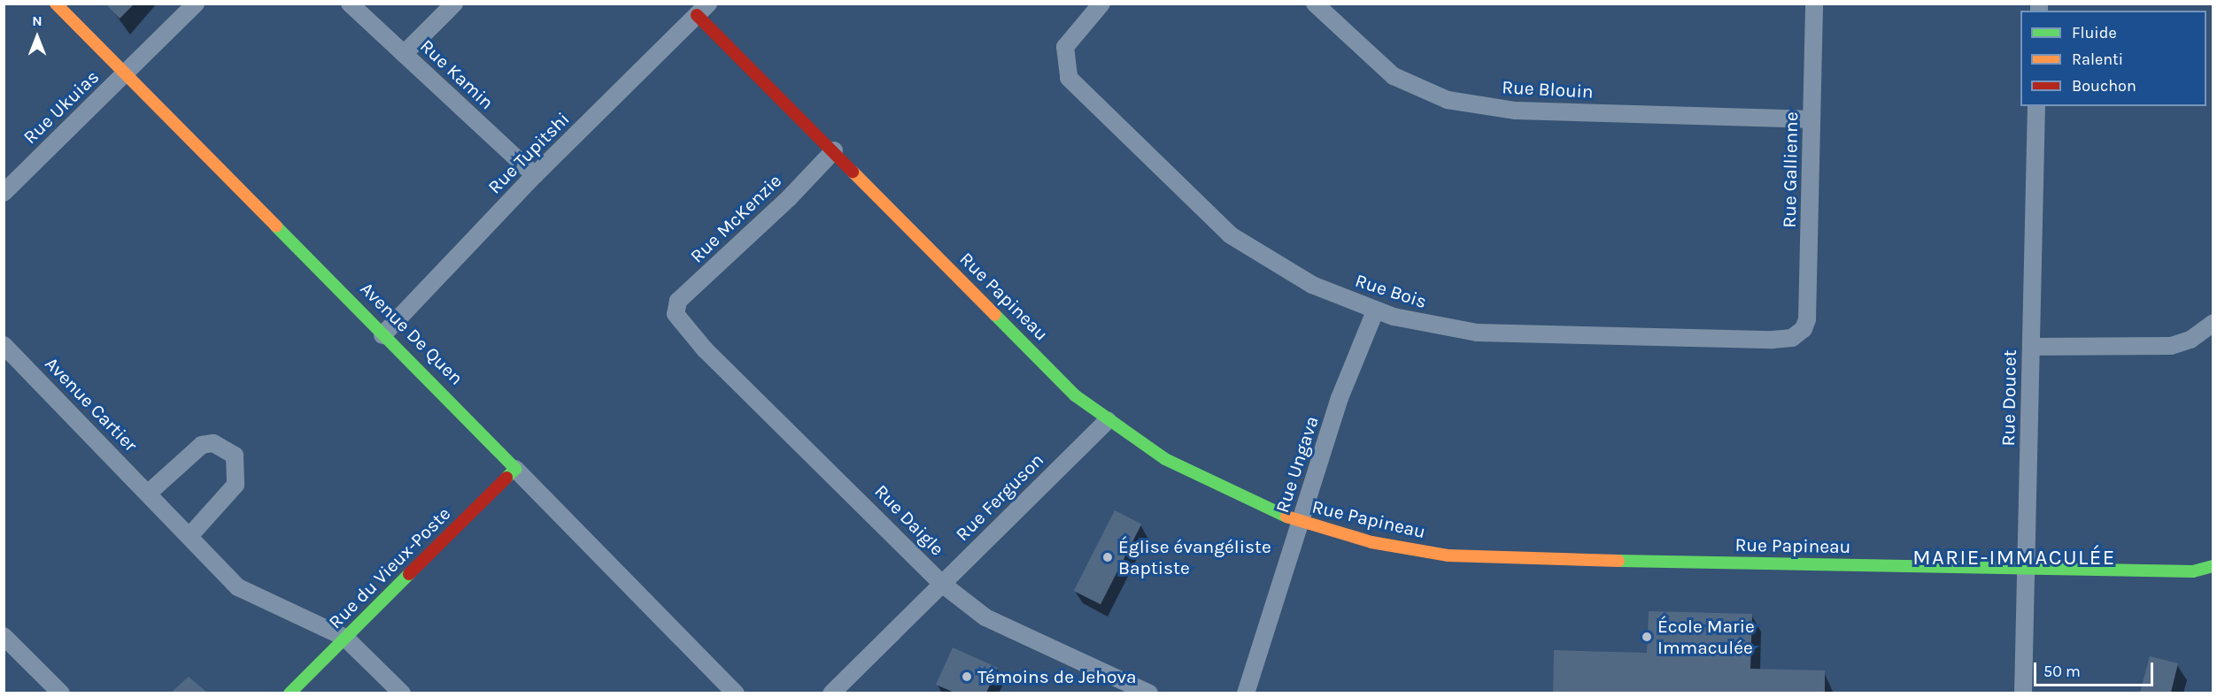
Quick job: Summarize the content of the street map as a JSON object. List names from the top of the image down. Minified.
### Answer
{"streets":{"street":["Rue Kamin","Rue Blouin","Rue Ukuias","Rue Tupitshi","Rue Gallienne","Rue McKenzie","Rue Bois","Rue Papineau","Avenue De Quen","Rue Doucet","Avenue Cartier","Rue Ungava","Rue Ferguson","Rue Daigle","Rue du Vieux-Poste"]},"crossings":[["Rue Kamin","Rue Tupitshi"],["Rue Blouin","Rue Gallienne"],["Rue Ukuias","Avenue De Quen"],["Rue Tupitshi","Rue Papineau"],["Rue Tupitshi","Avenue De Quen"],["Rue Gallienne","Rue Bois"],["Rue McKenzie","Rue Papineau"],["Rue McKenzie","Rue Daigle"],["Rue Bois","Rue Ungava"],["Rue Papineau","Rue Doucet"],["Rue Papineau","Rue Ungava"],["Rue Papineau","Rue Ferguson"],["Avenue De Quen","Rue du Vieux-Poste"],["Avenue Cartier","Rue du Vieux-Poste"],["Rue Ferguson","Rue Daigle"]],"districts":["MARIE-IMMACULÉE"],"places":["Église évangéliste Baptiste","École Marie Immaculée","Témoins de Jehova"],"legend":["Fluide","Ralenti","Bouchon"],"scale_bar":"50 m","north":"top"}
